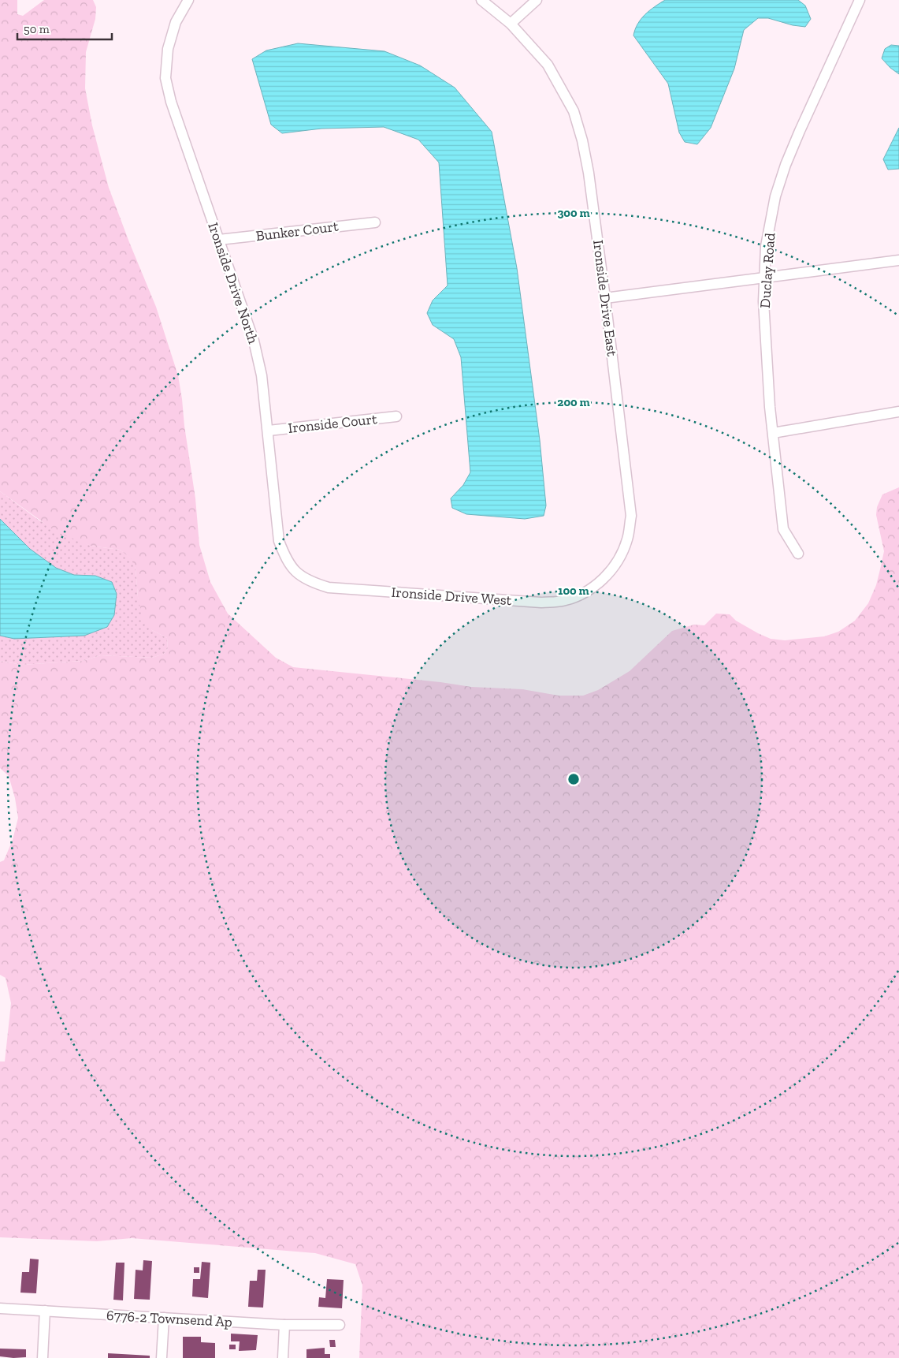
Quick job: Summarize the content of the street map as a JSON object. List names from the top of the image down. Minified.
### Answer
{"streets":{"street":["Bunker Court","Duclay Road","Ironside Drive North","Ironside Drive East","Ironside Court","Ironside Drive West","6776-2 Townsend Ap"]},"crossings":[["Bunker Court","Ironside Drive North"],["Ironside Drive North","Ironside Court"],["Ironside Drive North","Ironside Drive West"],["Ironside Drive East","Ironside Drive West"]],"scale_bar":"50 m","rings":["300 m","200 m","100 m"]}
